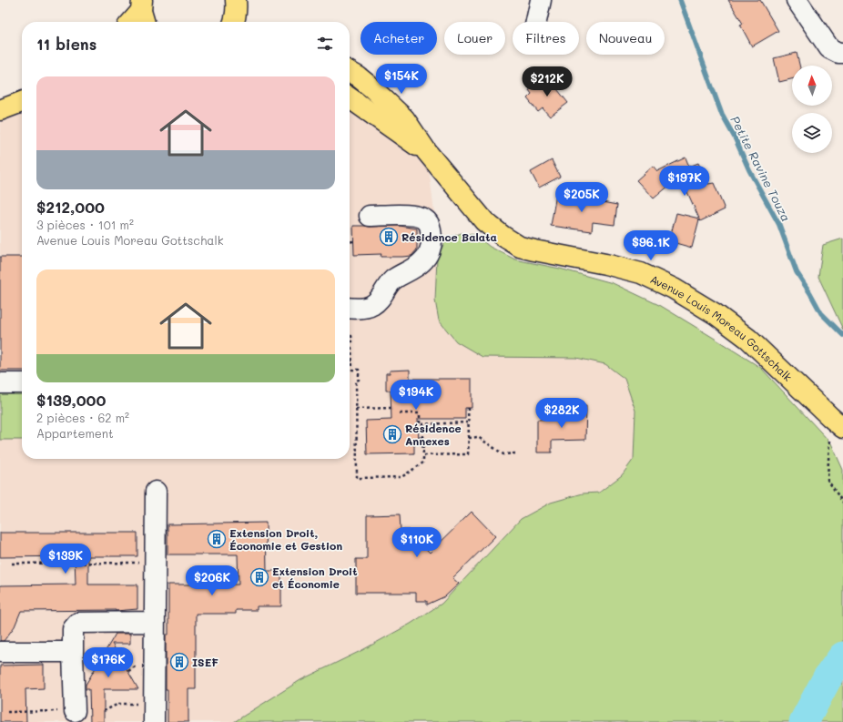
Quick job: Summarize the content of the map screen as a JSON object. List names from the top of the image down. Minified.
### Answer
{"streets":{"main road":["Avenue Louis Moreau Gottschalk"]},"water":["Petite Ravine Touza"],"places":{"building":["Résidence Balata","Résidence Annexes","Extension Droit, Économie et Gestion","Extension Droit et Économie","ISEF"]},"north":"top","page":{"chip":["Acheter","Louer","Filtres","Nouveau"],"heading":"11 biens","price":["$154K","$212K","$197K","$205K","$96.1K","$194K","$282K","$110K","$139K","$206K","$176K"],"list":[{"name":"$212,000","note":"3 pièces · 101 m² · Avenue Louis Moreau Gottschalk"},{"name":"$139,000","note":"2 pièces · 62 m² · Appartement"}]}}
